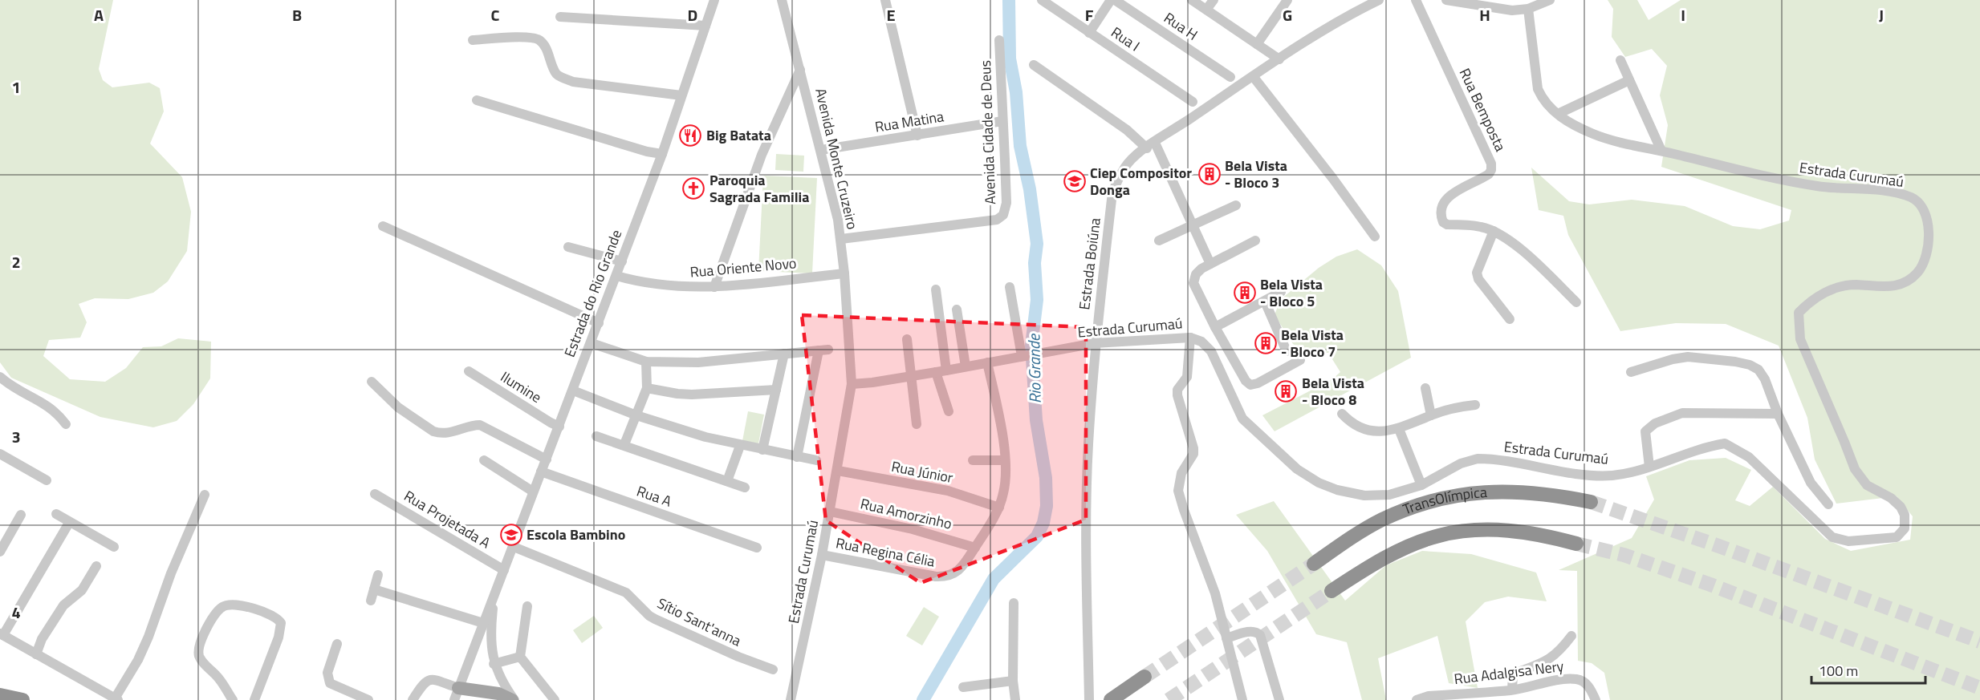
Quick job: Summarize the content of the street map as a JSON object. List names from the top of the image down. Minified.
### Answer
{"streets":{"highway":["TransOlímpica"],"main road":["Estrada do Rio Grande"],"street":["Rua H","Rua I","Rua Bemposta","Rua Matina","Avenida Cidade de Deus","Avenida Monte Cruzeiro","Estrada Curumaú","Estrada Boiúna","Rua Oriente Novo","Ilumine","Rua Júnior","Rua A","Rua Amorzinho","Rua Projetada A","Rua Regina Célia","Sítio Sant'anna","Rua Adalgisa Nery"]},"crossings":[["Rua Matina","Avenida Cidade de Deus"],["Rua Matina","Avenida Monte Cruzeiro"],["Avenida Cidade de Deus","Avenida Monte Cruzeiro"],["Avenida Monte Cruzeiro","Estrada Curumaú"],["Avenida Monte Cruzeiro","Rua Oriente Novo"],["Estrada Curumaú","Estrada Boiúna"],["Estrada Curumaú","Rua Júnior"],["Estrada Curumaú","Rua Amorzinho"],["Estrada Curumaú","Rua Regina Célia"],["Rua Oriente Novo","Estrada do Rio Grande"],["Estrada do Rio Grande","Ilumine"],["Estrada do Rio Grande","Rua A"],["Estrada do Rio Grande","Rua Projetada A"],["Estrada do Rio Grande","Sítio Sant'anna"],["Rua Amorzinho","Rua Regina Célia"]],"water":["Rio Grande"],"places":{"restaurant":["Big Batata"],"building":["Bela Vista - Bloco 3","Bela Vista - Bloco 5","Bela Vista - Bloco 7","Bela Vista - Bloco 8"],"school or university":["Ciep Compositor Donga","Escola Bambino"],"church":["Paroquia Sagrada Familia"]},"scale_bar":"100 m","grid":{"columns":["A","B","C","D","E","F","G","H","I","J"],"rows":["1","2","3","4"]}}
